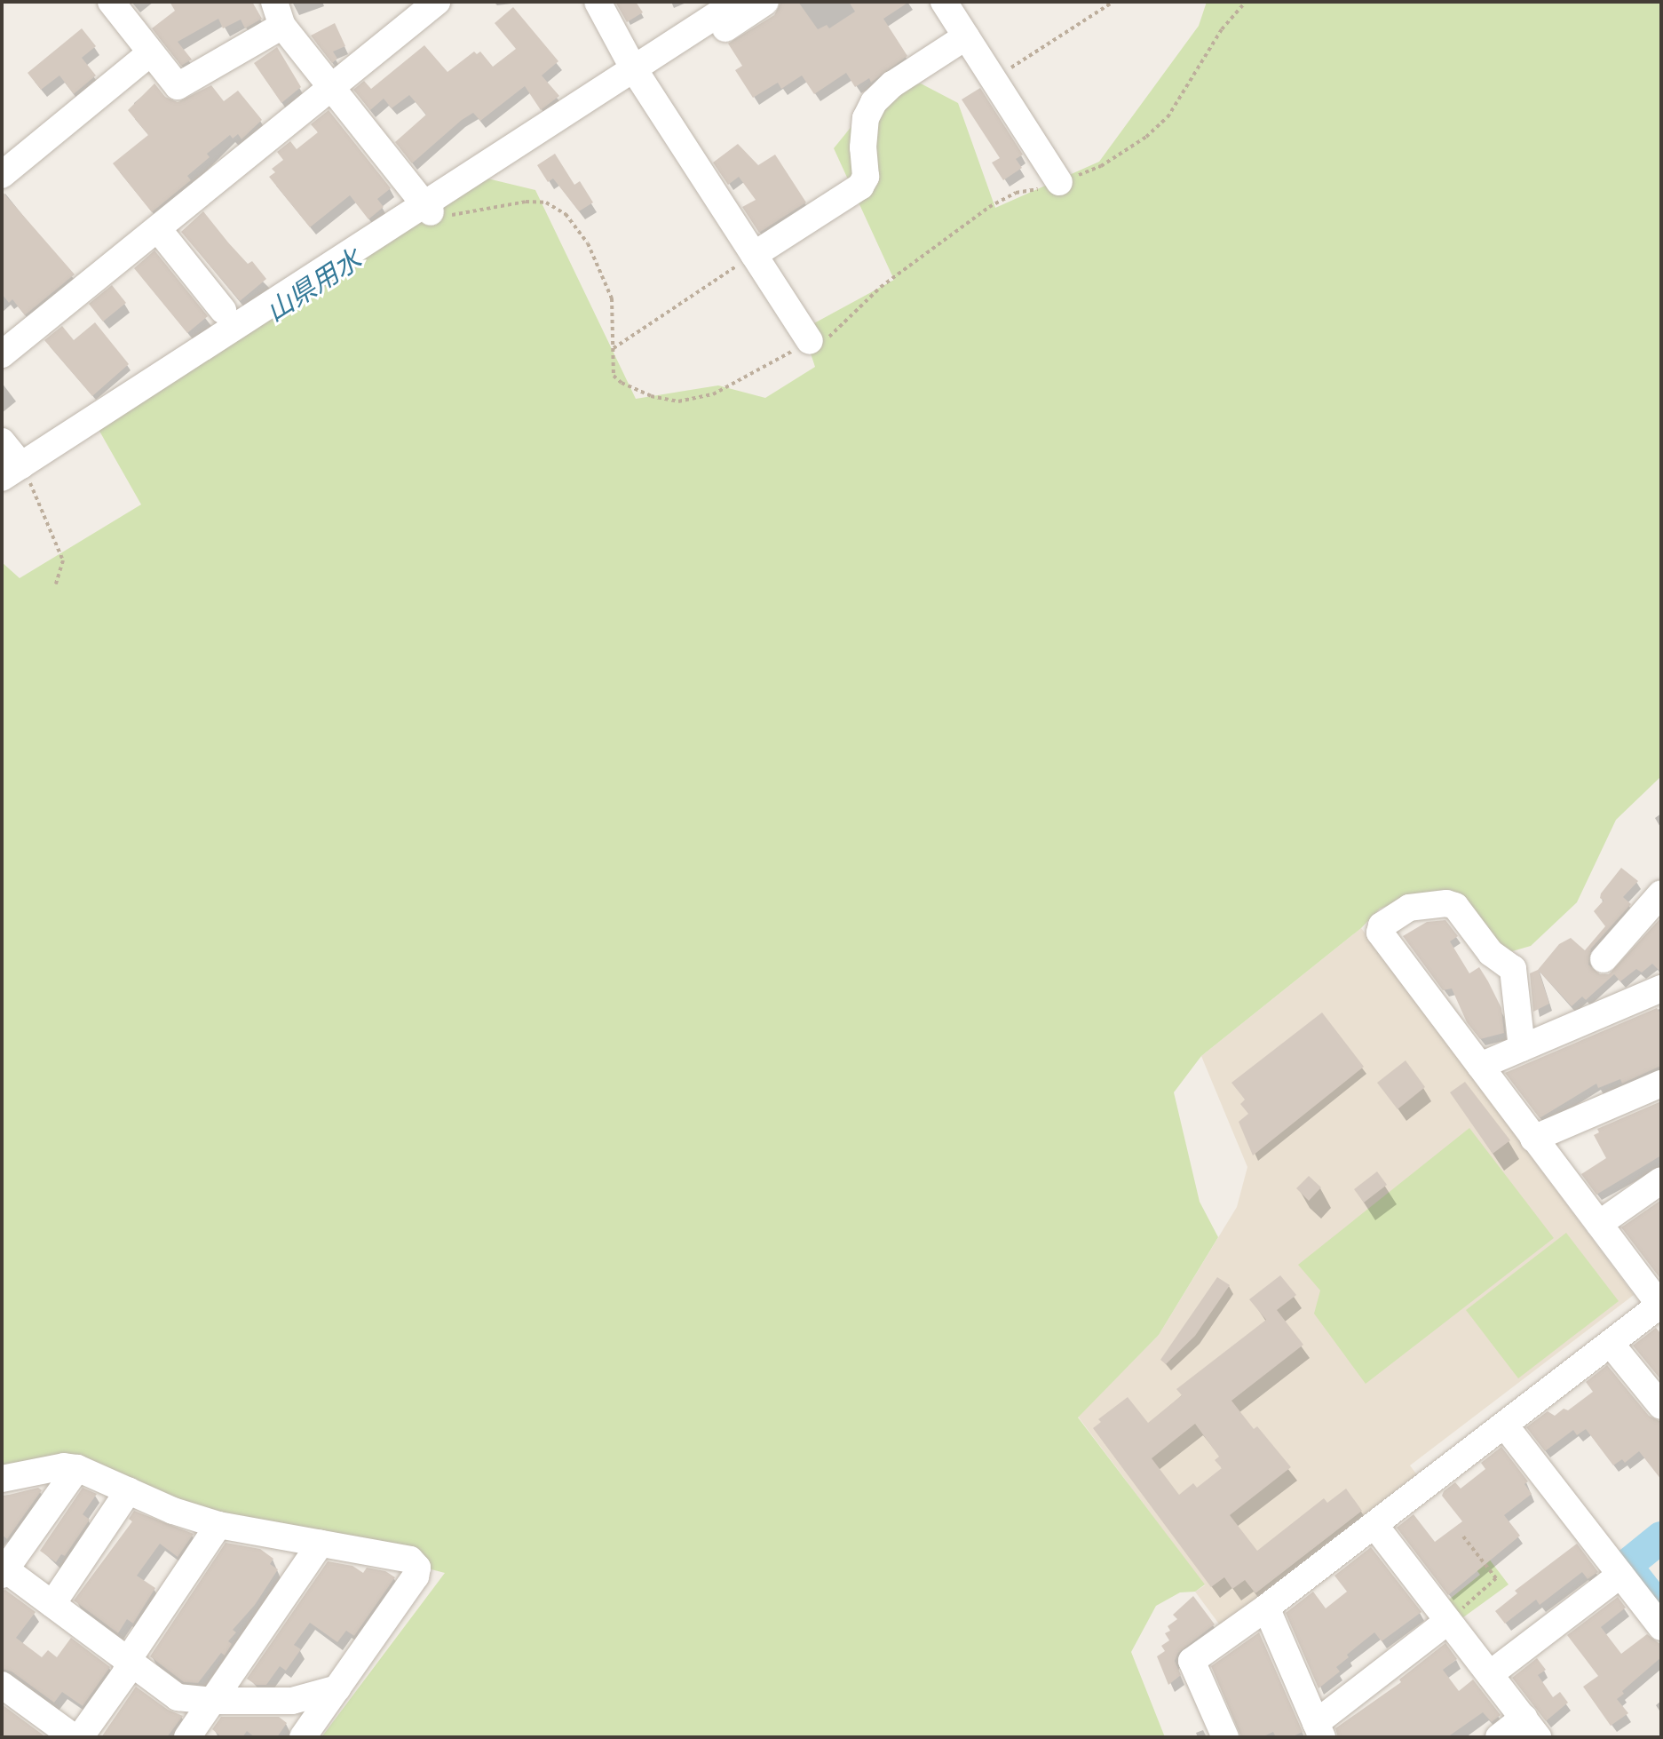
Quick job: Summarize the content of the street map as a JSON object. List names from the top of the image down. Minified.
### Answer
{"water":["山県用水"]}
